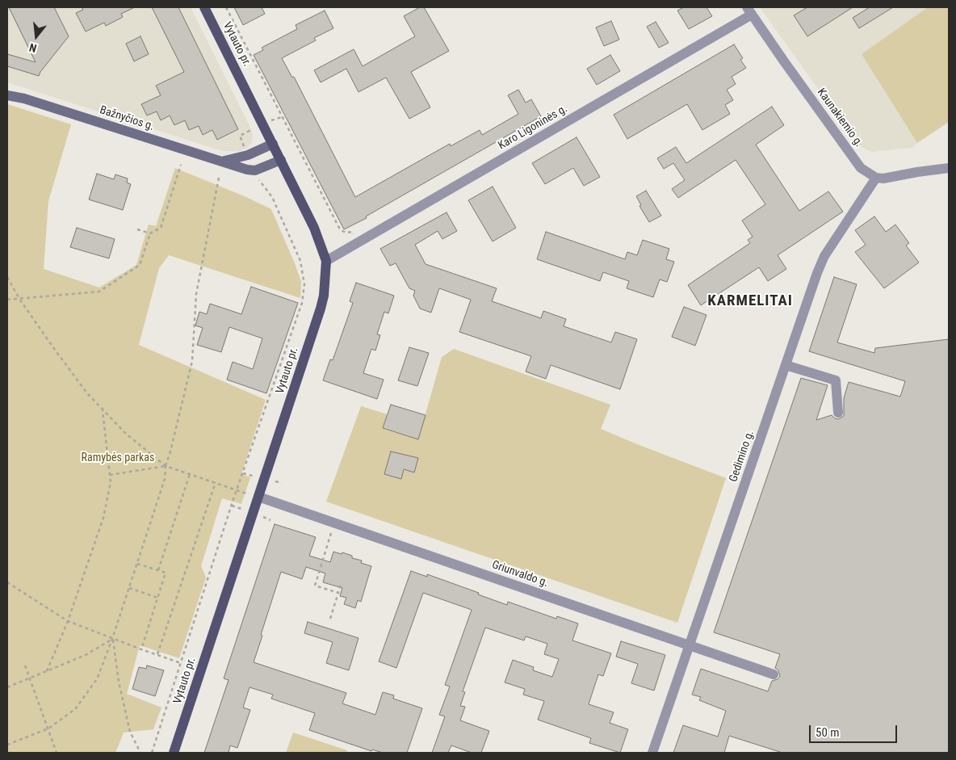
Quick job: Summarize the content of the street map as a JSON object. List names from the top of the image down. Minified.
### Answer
{"streets":{"main road":["Vytauto pr."],"street":["Kaunakiemio g.","Bažnyčios g.","Karo Ligoninės g.","Gedimino g.","Griunvaldo g."]},"crossings":[["Vytauto pr.","Bažnyčios g."],["Vytauto pr.","Karo Ligoninės g."],["Vytauto pr.","Griunvaldo g."],["Kaunakiemio g.","Karo Ligoninės g."],["Kaunakiemio g.","Gedimino g."],["Gedimino g.","Griunvaldo g."]],"districts":["KARMELITAI"],"parks":["Ramybės parkas"],"scale_bar":"50 m","north":"bottom"}
